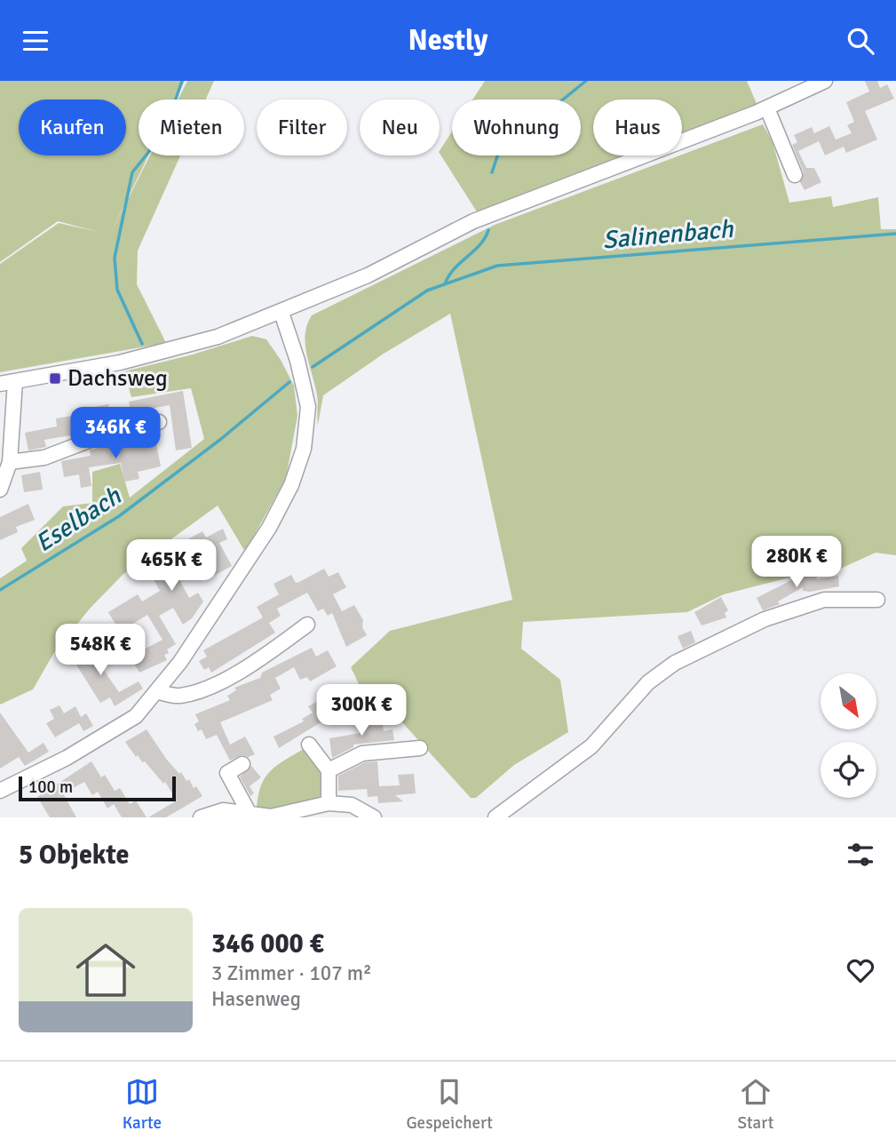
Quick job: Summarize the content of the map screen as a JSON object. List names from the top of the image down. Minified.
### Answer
{"water":["Salinenbach","Eselbach"],"places":{"transit":["Dachsweg"]},"scale_bar":"100 m","north":"bottom right","page":{"header":"Nestly","chip":["Kaufen","Mieten","Filter","Neu","Wohnung","Haus"],"price":["346K €","280K €","465K €","548K €","300K €"],"scale":"100 m","heading":"5 Objekte","list":[{"name":"346 000 €","note":"3 Zimmer · 107 m² · Hasenweg"}],"tabs":["Karte","Gespeichert","Start"]}}
